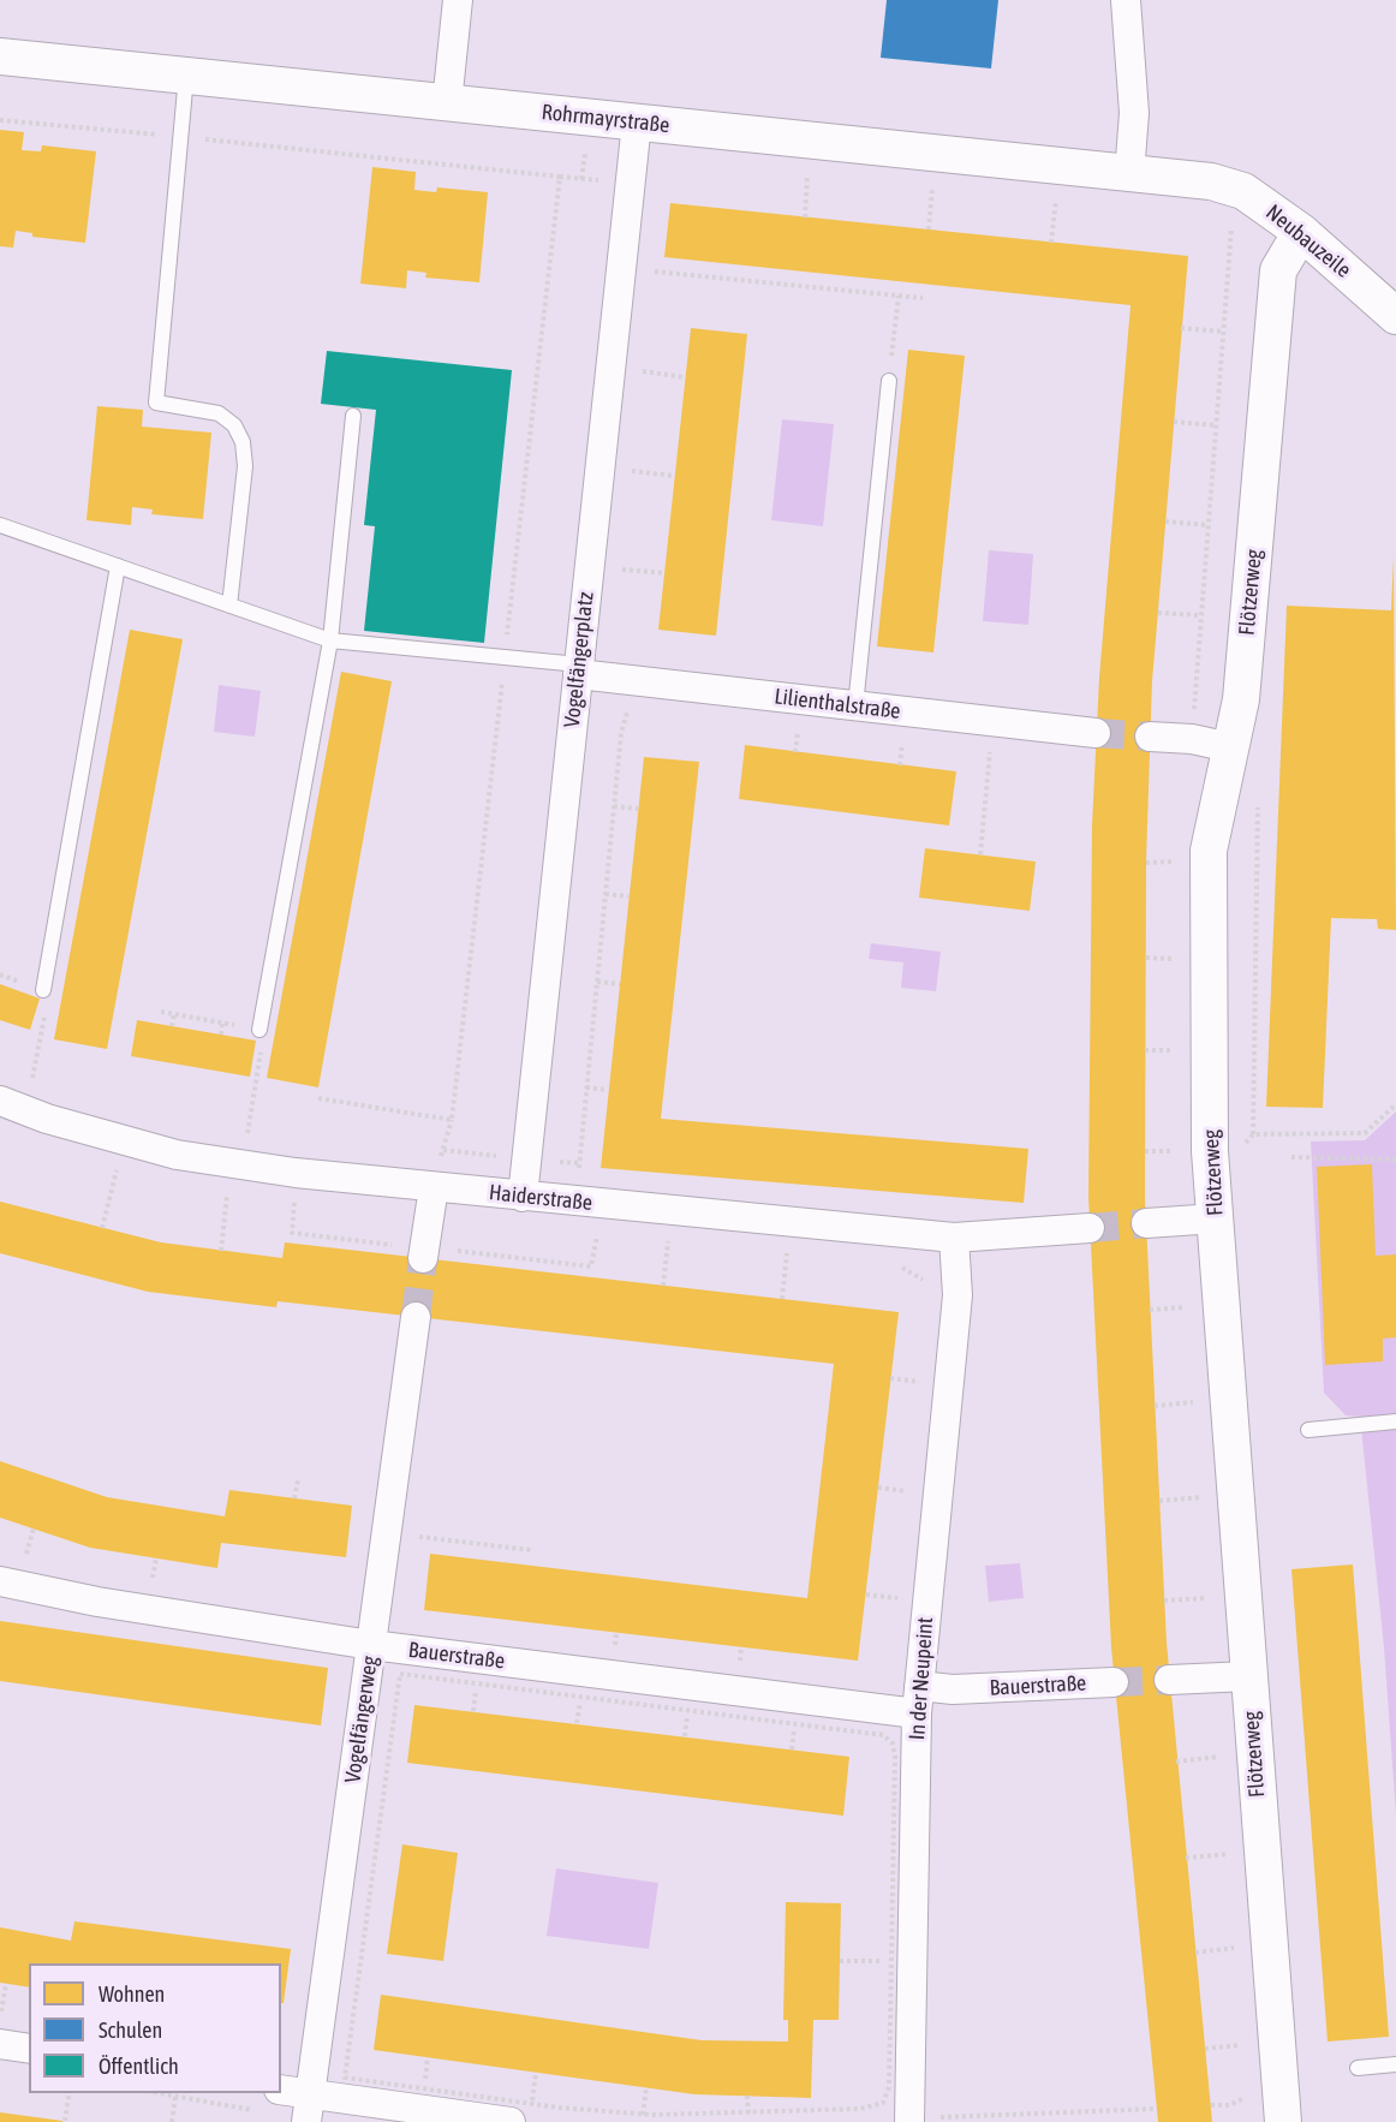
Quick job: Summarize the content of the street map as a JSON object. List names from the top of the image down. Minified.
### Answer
{"streets":{"street":["Rohrmayrstraße","Neubauzeile","Flötzerweg","Vogelfängerplatz","Lilienthalstraße","Haiderstraße","Bauerstraße","In der Neupeint","Vogelfängerweg"]},"crossings":[["Rohrmayrstraße","Neubauzeile"],["Rohrmayrstraße","Vogelfängerplatz"],["Neubauzeile","Flötzerweg"],["Vogelfängerplatz","Lilienthalstraße"],["Vogelfängerplatz","Haiderstraße"],["Haiderstraße","In der Neupeint"],["Bauerstraße","In der Neupeint"],["Bauerstraße","Vogelfängerweg"]],"legend":["Wohnen","Schulen","Öffentlich"]}
